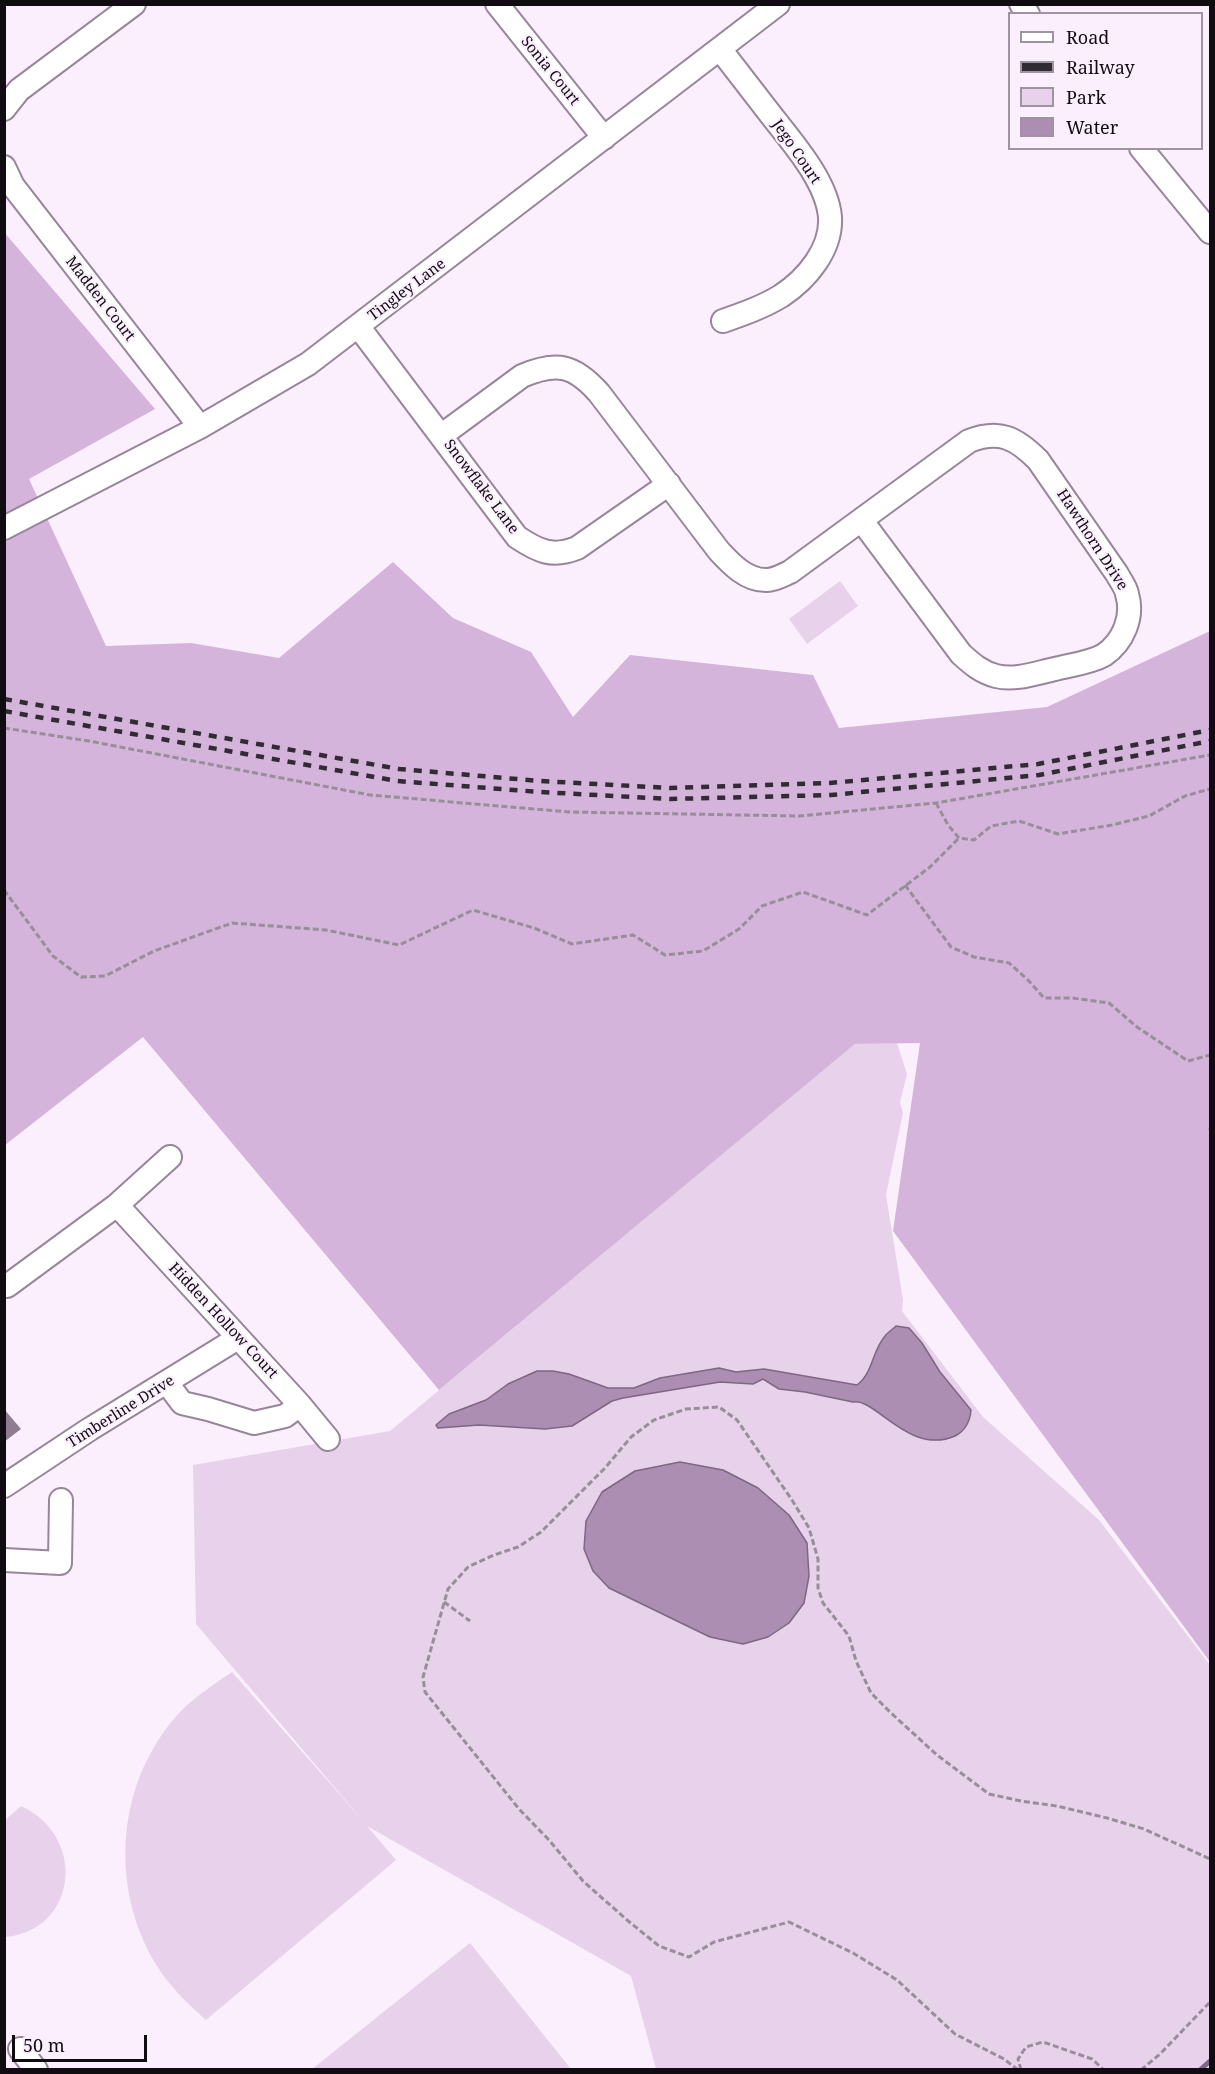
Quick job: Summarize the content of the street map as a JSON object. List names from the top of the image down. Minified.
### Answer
{"streets":{"street":["Sonia Court","Jego Court","Tingley Lane","Madden Court","Snowflake Lane","Hawthorn Drive","Hidden Hollow Court","Timberline Drive"]},"crossings":[["Sonia Court","Tingley Lane"],["Jego Court","Tingley Lane"],["Tingley Lane","Madden Court"],["Tingley Lane","Snowflake Lane"],["Snowflake Lane","Hawthorn Drive"],["Hidden Hollow Court","Timberline Drive"]],"legend":["Road","Railway","Park","Water"],"scale_bar":"50 m"}
